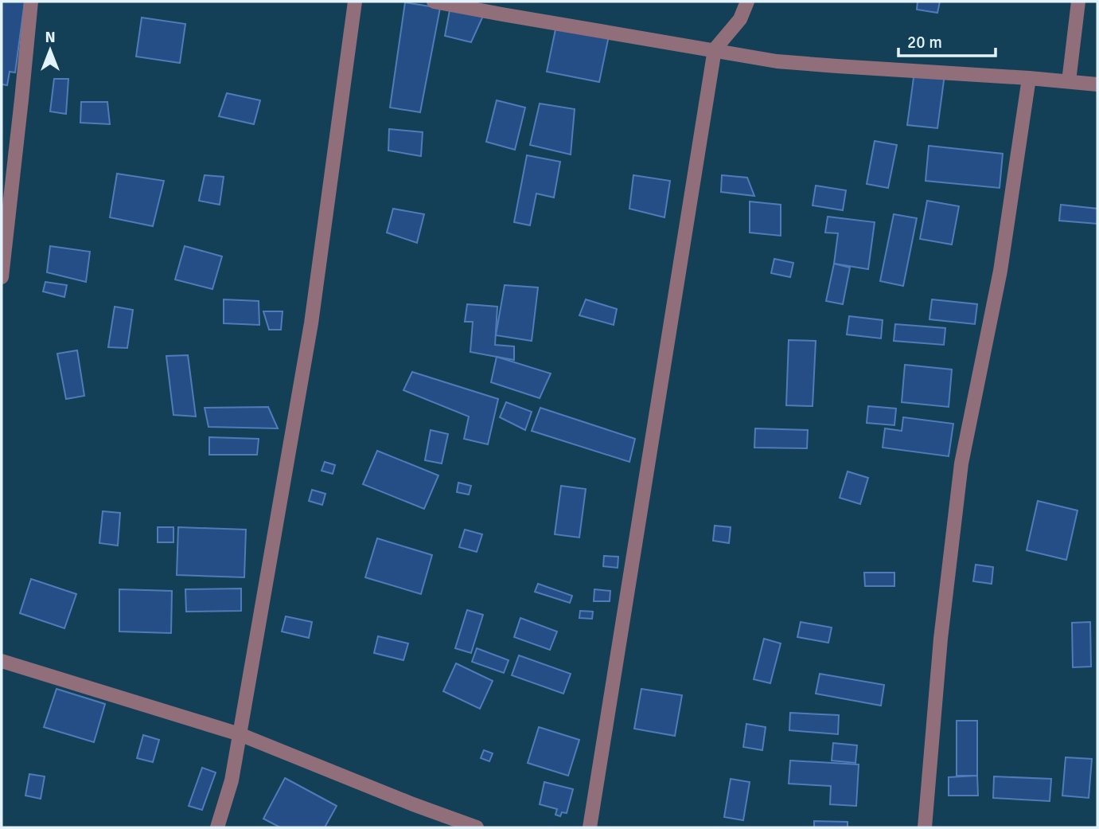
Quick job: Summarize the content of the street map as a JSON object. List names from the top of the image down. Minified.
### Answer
{"scale_bar":"20 m","north":"top"}
